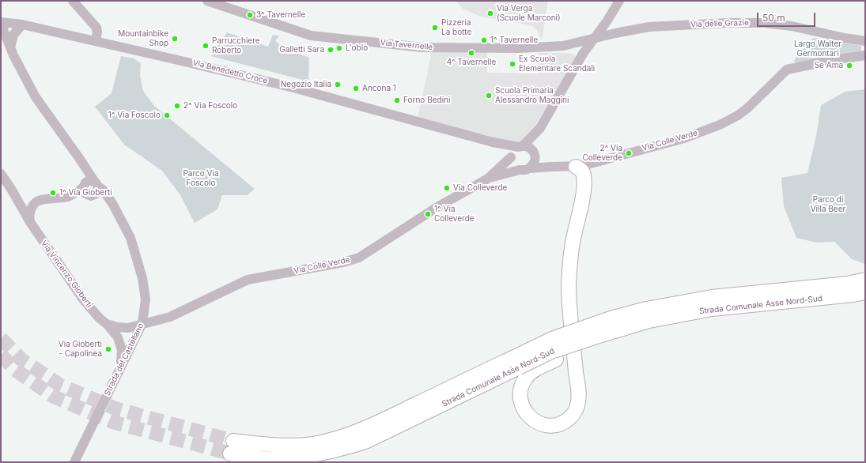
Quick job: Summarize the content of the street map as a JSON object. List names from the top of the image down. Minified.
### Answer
{"streets":{"highway":["Strada Comunale Asse Nord-Sud"],"street":["Via delle Grazie","Via Tavernelle","Via Benedetto Croce","Via Colle Verde","Via Vincenzo Gioberti","Strada del Castellano"]},"crossings":[["Via delle Grazie","Via Tavernelle"],["Via delle Grazie","Via Colle Verde"],["Via Tavernelle","Via Colle Verde"],["Via Benedetto Croce","Via Colle Verde"],["Via Benedetto Croce","Strada del Castellano"],["Via Colle Verde","Via Vincenzo Gioberti"],["Via Colle Verde","Strada del Castellano"],["Via Vincenzo Gioberti","Strada del Castellano"]],"parks":["Largo Walter Germontari","Parco Via Foscolo","Parco di Villa Beer"],"places":["Via Verga (Scuole Marconi)","3^ Tavernelle","Pizzeria La botte","Mountainbike Shop","1^ Tavernelle","Parrucchiere Roberto","L'oblò","Galletti Sara","4^ Tavernelle","Ex Scuola Elementare Scandali","Se Ama","Negozio Italia","Ancona 1","Scuola Primaria Alessandro Maggini","Forno Bedini","2^ Via Foscolo","1^ Via Foscolo","2^ Via Colleverde","Via Colleverde","1^ Via Gioberti","1^ Via Colleverde","Via Gioberti - Capolinea"],"scale_bar":"50 m"}
